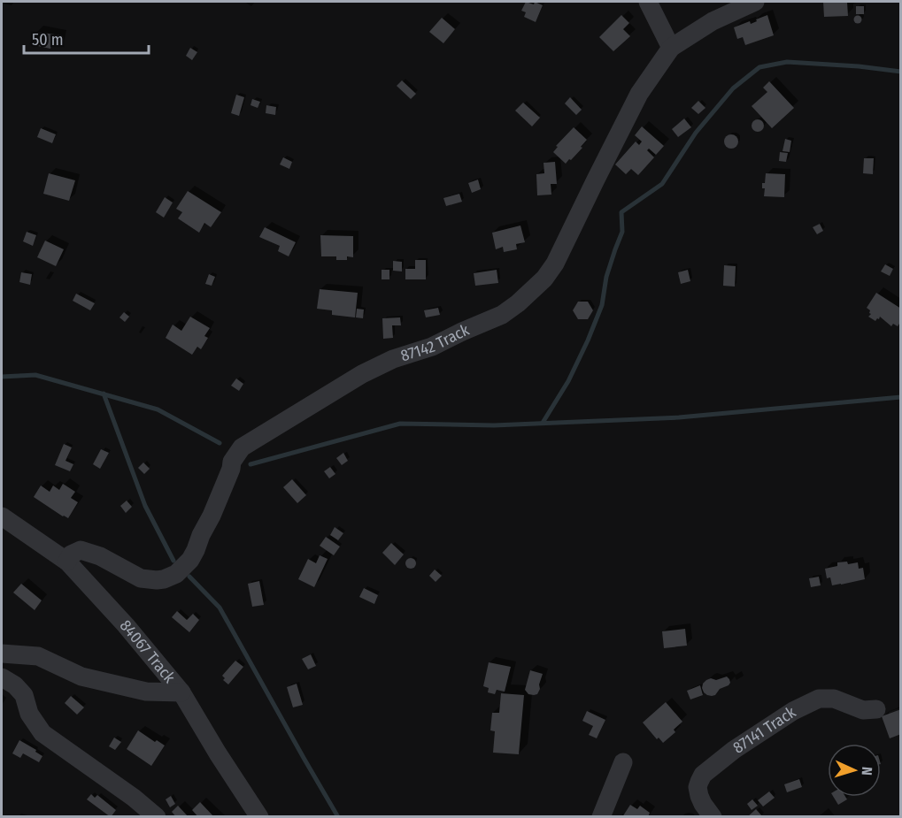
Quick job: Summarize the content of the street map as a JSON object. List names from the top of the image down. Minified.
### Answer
{"streets":{"street":["87142 Track","84067 Track","87141 Track"]},"crossings":[["87142 Track","84067 Track"]],"scale_bar":"50 m","north":"right"}
